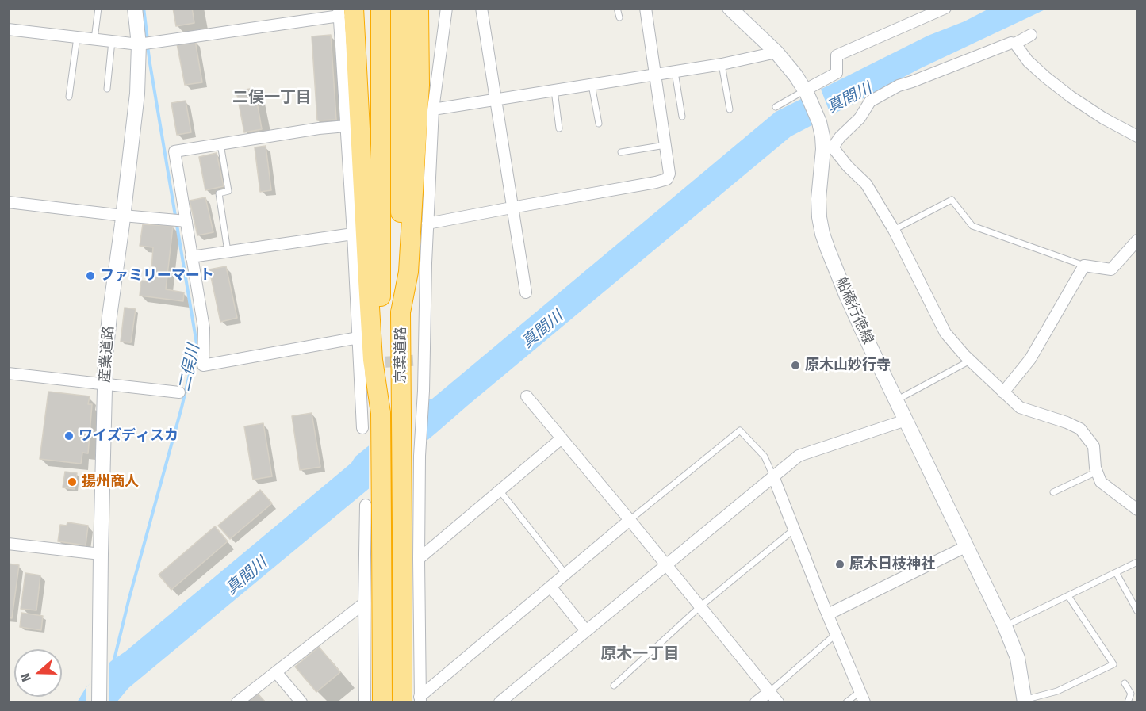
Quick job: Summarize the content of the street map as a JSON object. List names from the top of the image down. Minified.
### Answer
{"streets":{"highway":["京葉道路"],"main road":["船橋行徳線","産業道路"]},"districts":["二俣一丁目","原木一丁目"],"water":["真間川","二俣川"],"places":["ファミリーマート","原木山妙行寺","ワイズディスカ","揚州商人","原木日枝神社"],"north":"left"}
